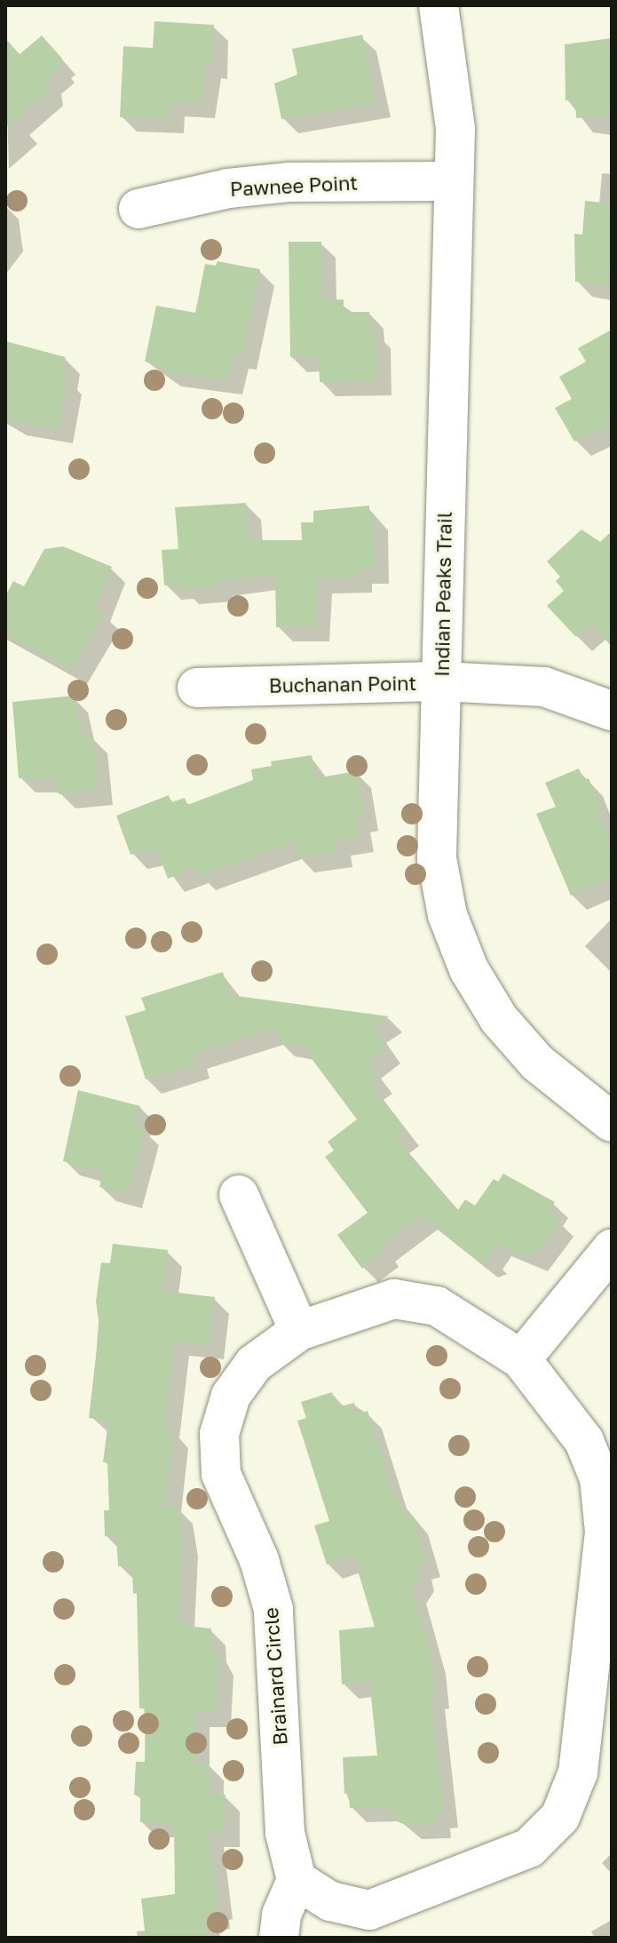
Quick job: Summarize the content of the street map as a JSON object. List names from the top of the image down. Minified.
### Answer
{"streets":{"street":["Pawnee Point","Indian Peaks Trail","Buchanan Point","Brainard Circle"]},"crossings":[["Pawnee Point","Indian Peaks Trail"],["Indian Peaks Trail","Buchanan Point"]]}
